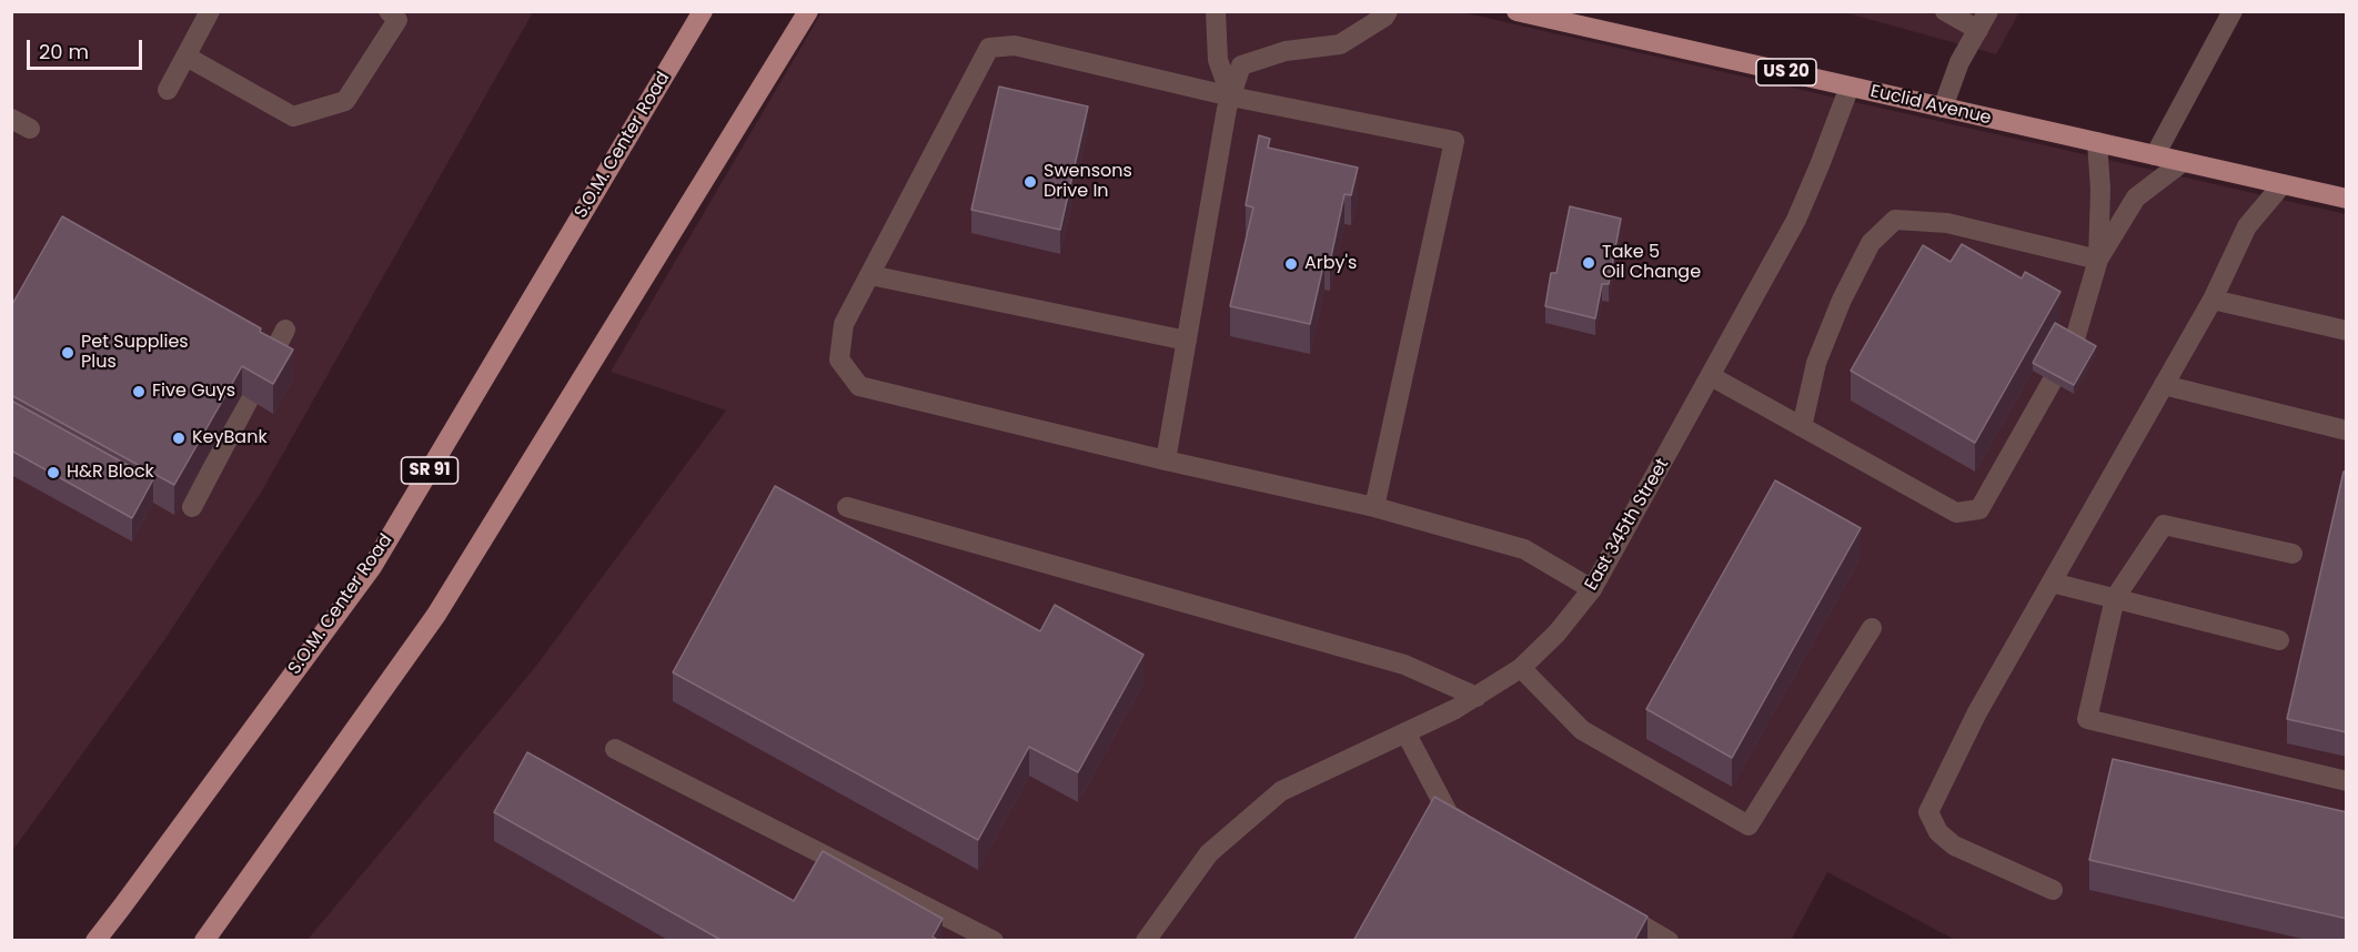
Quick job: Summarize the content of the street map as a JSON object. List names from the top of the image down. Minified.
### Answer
{"streets":{"main road":["US 20","Euclid Avenue","S.O.M. Center Road","SR 91"],"street":["East 345th Street"]},"crossings":[["Euclid Avenue","East 345th Street"]],"places":["Swensons Drive In","Take 5 Oil Change","Arby's","Pet Supplies Plus","Five Guys","KeyBank","H&R Block"],"scale_bar":"20 m"}
